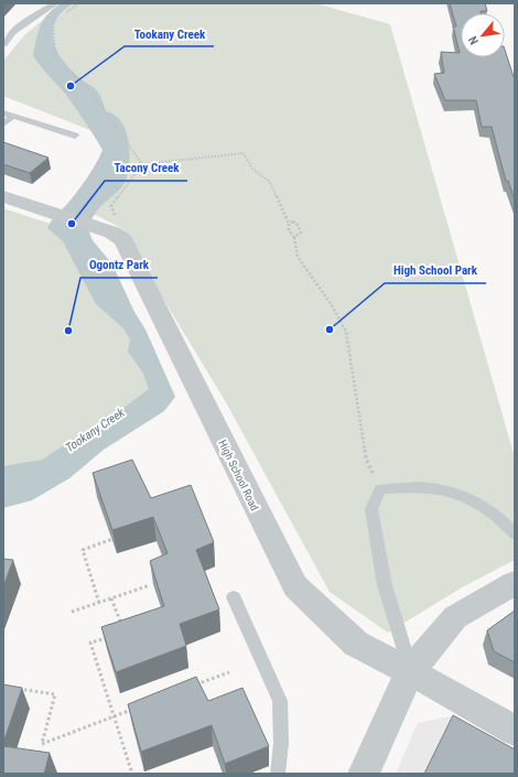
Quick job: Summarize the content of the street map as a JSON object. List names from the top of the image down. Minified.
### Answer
{"streets":{"street":["High School Road"]},"water":["Tookany Creek"],"places":["Tookany Creek","Tacony Creek","High School Park","Ogontz Park"],"north":"bottom left"}
